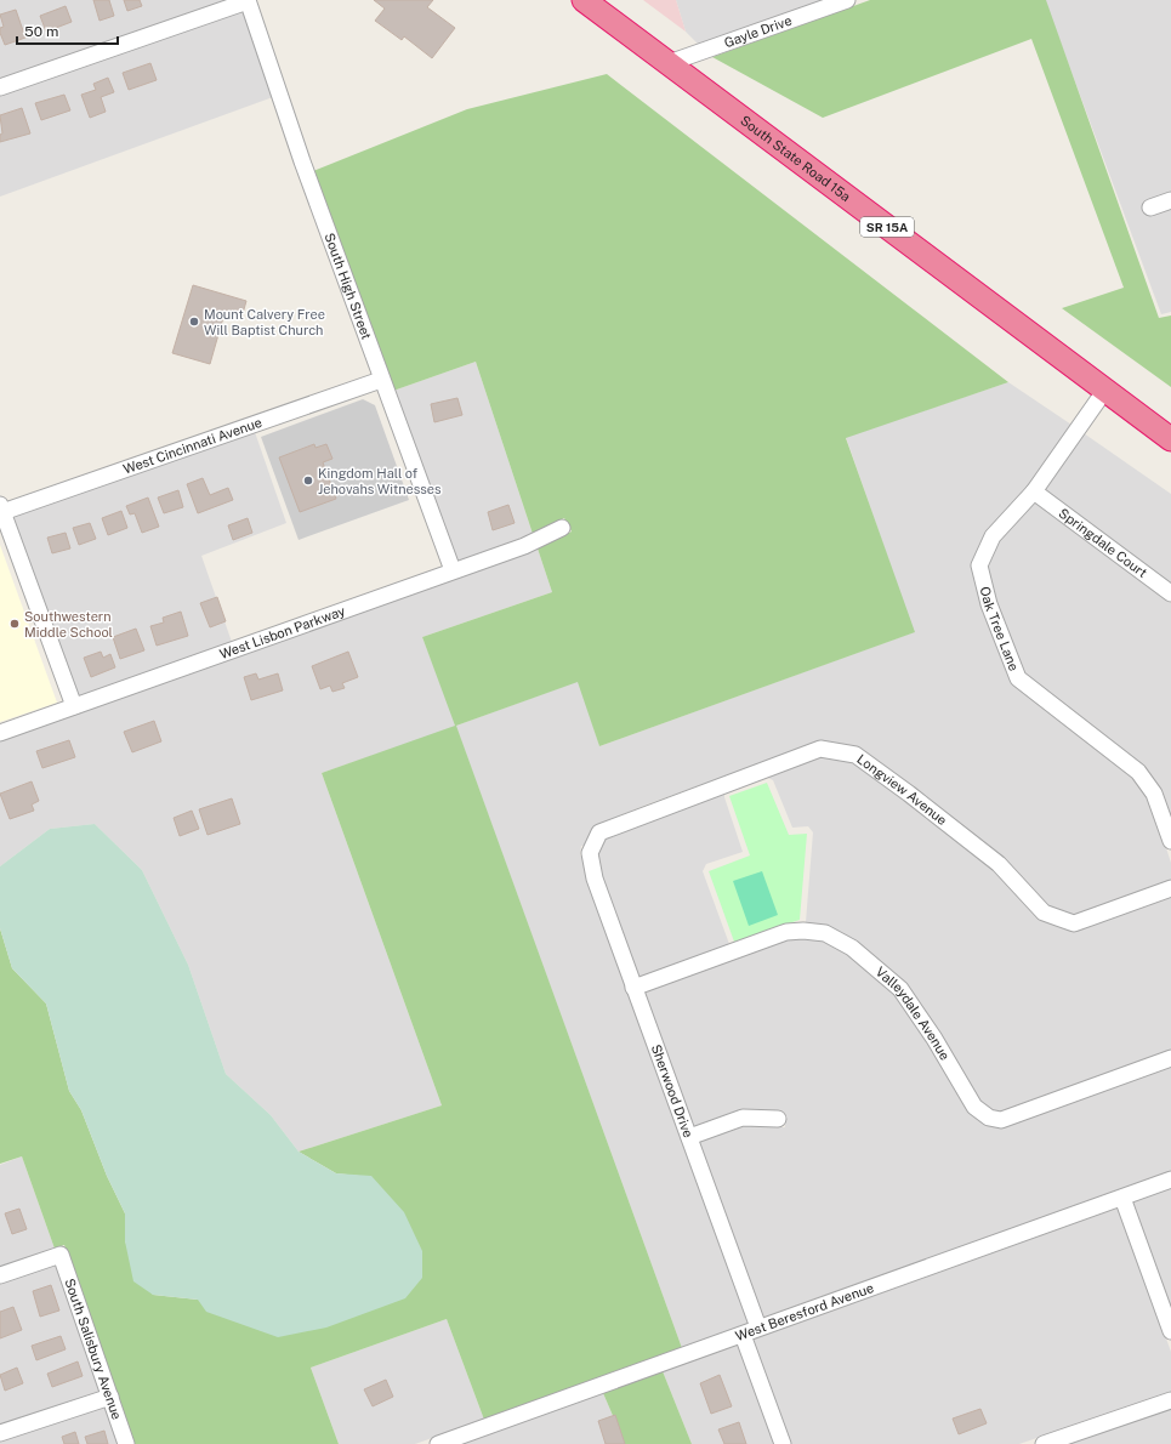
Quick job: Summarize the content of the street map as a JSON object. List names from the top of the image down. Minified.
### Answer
{"streets":{"highway":["South State Road 15a","SR 15A"],"street":["Gayle Drive","South High Street","West Cincinnati Avenue","Springdale Court","Oak Tree Lane","West Lisbon Parkway","Longview Avenue","Valleydale Avenue","Sherwood Drive","West Beresford Avenue","South Salisbury Avenue"]},"crossings":[["Gayle Drive","South State Road 15a"],["South State Road 15a","Oak Tree Lane"],["South High Street","West Cincinnati Avenue"],["South High Street","West Lisbon Parkway"],["Springdale Court","Oak Tree Lane"],["Longview Avenue","Sherwood Drive"],["Valleydale Avenue","Sherwood Drive"],["Sherwood Drive","West Beresford Avenue"]],"places":["Mount Calvery Free Will Baptist Church","Kingdom Hall of Jehovahs Witnesses","Southwestern Middle School"],"scale_bar":"50 m"}
